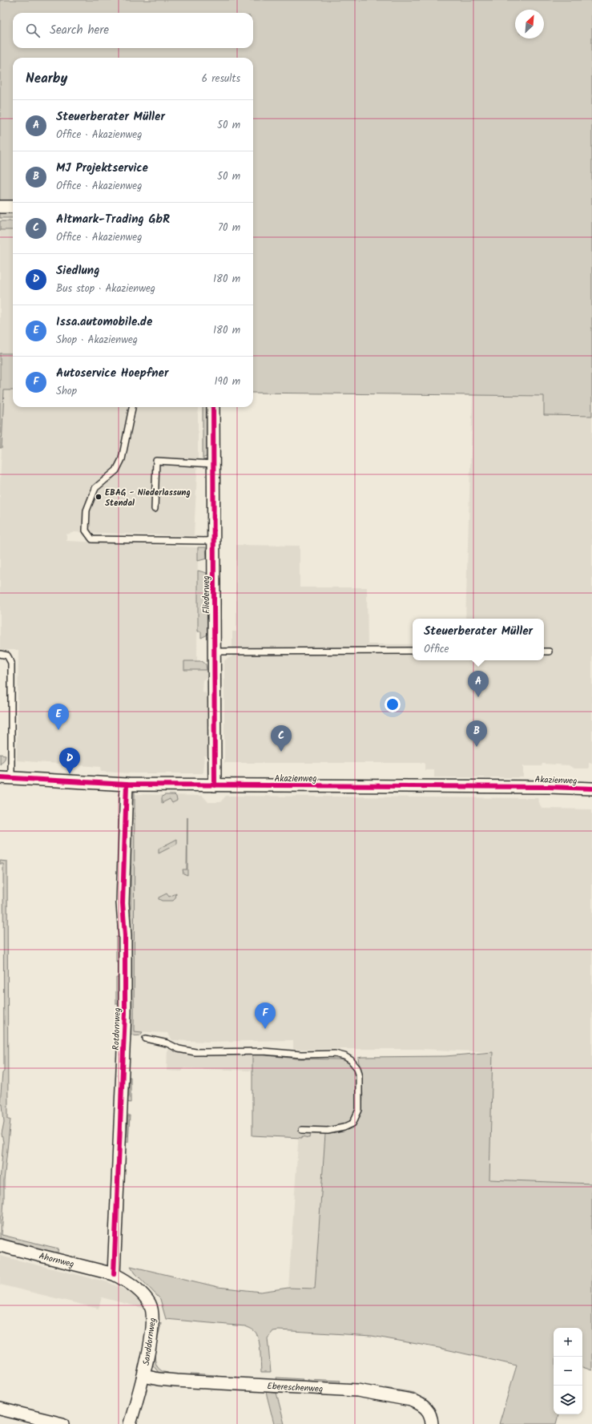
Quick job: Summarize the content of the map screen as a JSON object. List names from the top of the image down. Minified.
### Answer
{"streets":{"street":["Fliederweg","Akazienweg","Rotdornweg","Ahornweg","Sanddornweg","Ebereschenweg"]},"crossings":[["Fliederweg","Akazienweg"],["Akazienweg","Rotdornweg"],["Rotdornweg","Ahornweg"],["Rotdornweg","Sanddornweg"],["Ahornweg","Sanddornweg"],["Sanddornweg","Ebereschenweg"]],"places":["EBAG - Niederlassung Stendal"],"north":"top right","page":{"search":"Search here","heading":["Nearby","6 results"],"list":[{"mark":"A","name":"Steuerberater Müller","note":"Office · Akazienweg","value":"50 m"},{"mark":"B","name":"MJ Projektservice","note":"Office · Akazienweg","value":"50 m"},{"mark":"C","name":"Altmark-Trading GbR","note":"Office · Akazienweg","value":"70 m"},{"mark":"D","name":"Siedlung","note":"Bus stop · Akazienweg","value":"180 m"},{"mark":"E","name":"Issa.automobile.de","note":"Shop · Akazienweg","value":"180 m"},{"mark":"F","name":"Autoservice Hoepfner","note":"Shop","value":"190 m"}],"popup":["Steuerberater Müller","Office"],"pins":["A","E","B","C","D","F"],"map_buttons":["+","−"]}}
